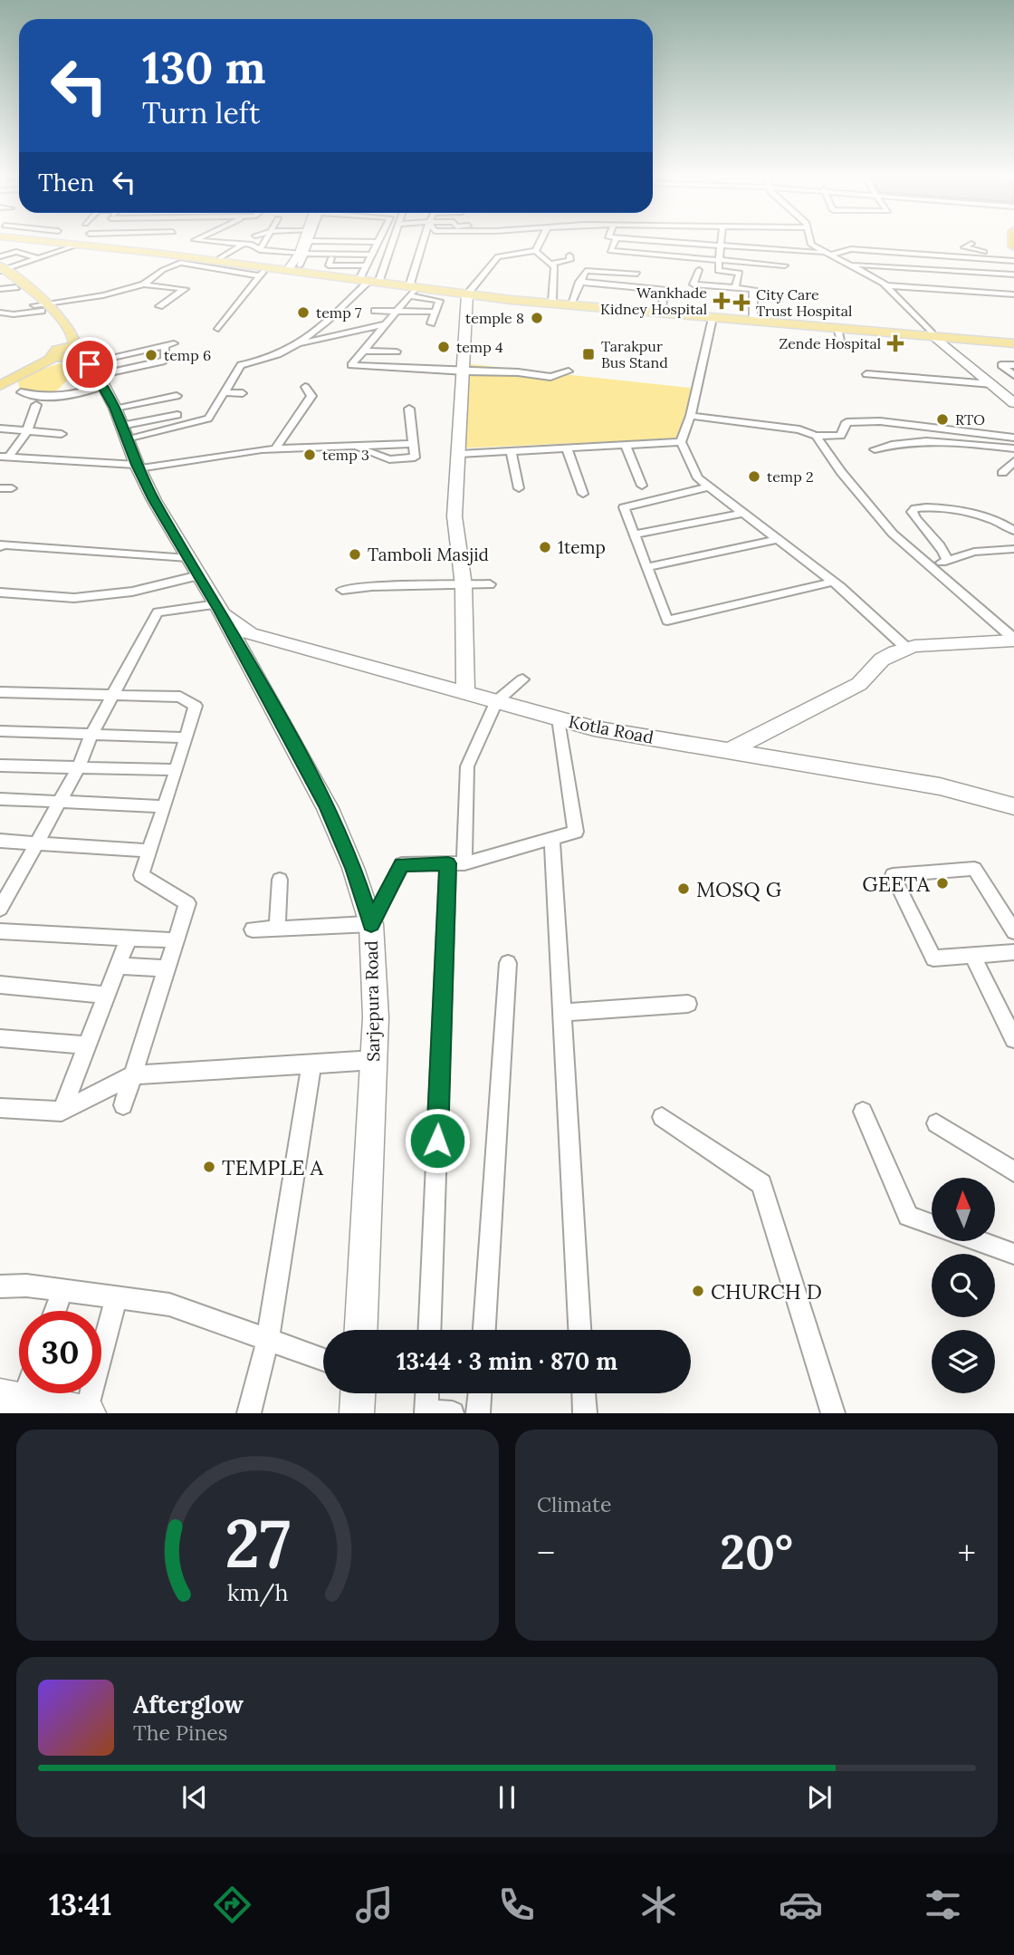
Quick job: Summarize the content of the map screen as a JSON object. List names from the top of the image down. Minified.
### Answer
{"streets":{"street":["Kotla Road","Sarjepura Road"]},"crossings":[["Kotla Road","Sarjepura Road"]],"places":{"health":["Wankhade Kidney Hospital","City Care Trust Hospital","Zende Hospital"],"other":["temp 7","temple 8","temp 4","temp 6","RTO","temp 3","temp 2","1temp","Tamboli Masjid","GEETA","MOSQ G","TEMPLE A","CHURCH D"],"transit":["Tarakpur Bus Stand"]},"north":"top","page":{"turn":["130 m","Turn left"],"then":"Then","limit":"30","trip":"13:44 · 3 min · 870 m","tile":"Climate","heat":["−","20°","+"],"song":["Afterglow","The Pines"],"tabs":"13:41","gauge":["27","km/h"]}}
